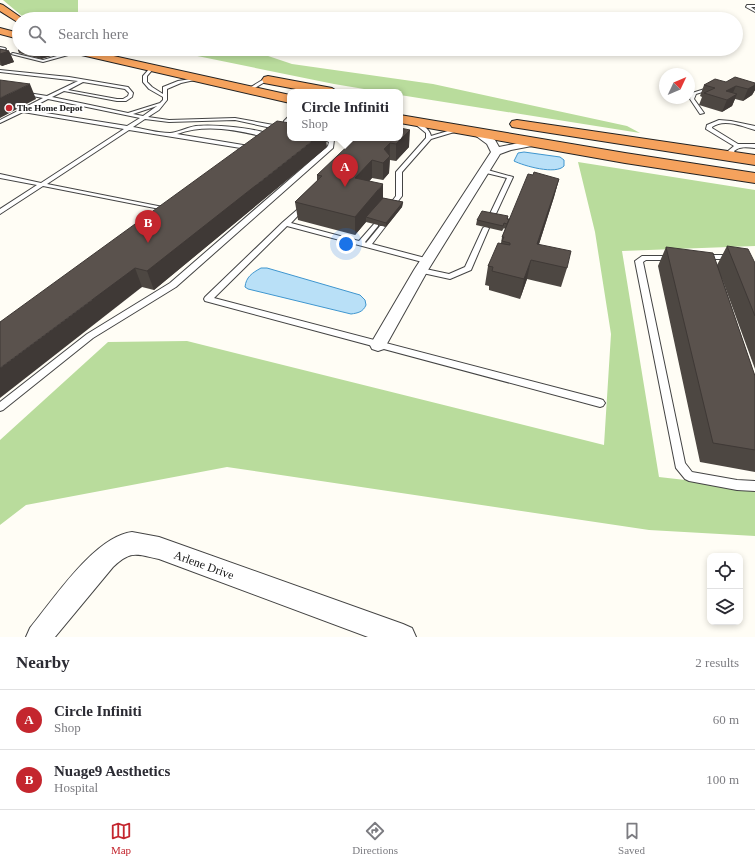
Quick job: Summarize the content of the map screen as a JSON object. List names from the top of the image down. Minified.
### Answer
{"streets":{"street":["Arlene Drive"]},"places":["The Home Depot"],"north":"top right","page":{"search":"Search here","popup":["Circle Infiniti","Shop"],"pins":["A","B"],"heading":["Nearby","2 results"],"list":[{"mark":"A","name":"Circle Infiniti","note":"Shop","value":"60 m"},{"mark":"B","name":"Nuage9 Aesthetics","note":"Hospital","value":"100 m"}],"nav":["Map","Directions","Saved"]}}
